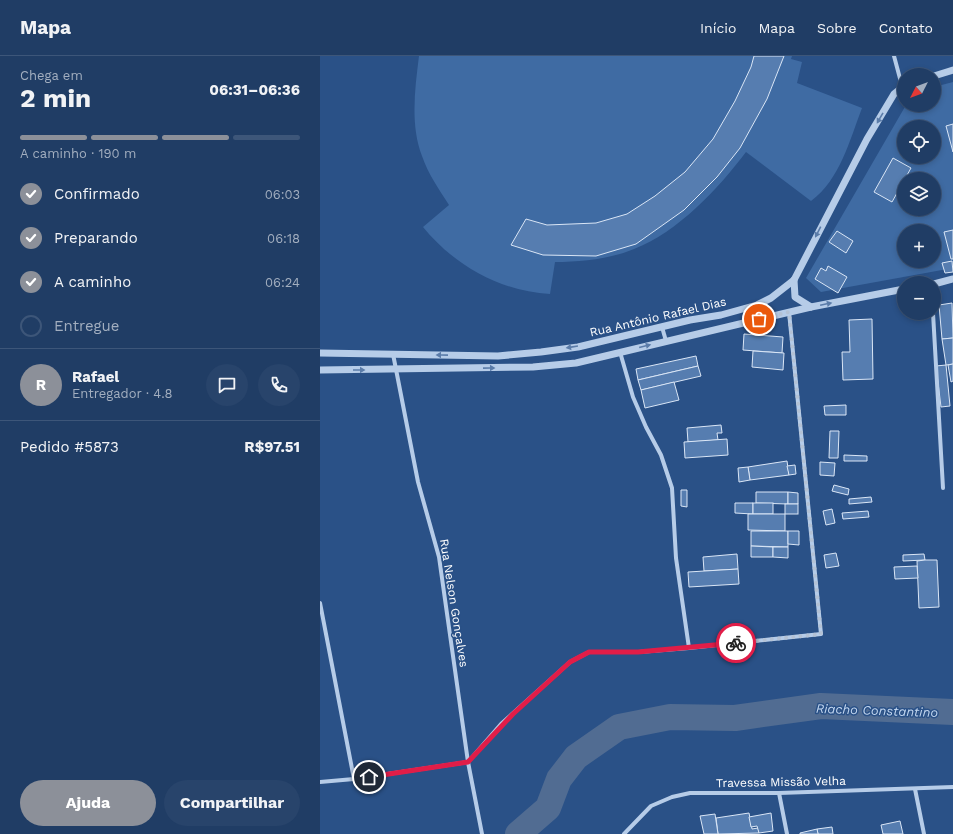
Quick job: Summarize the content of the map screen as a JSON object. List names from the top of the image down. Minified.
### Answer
{"streets":{"street":["Rua Antônio Rafael Dias","Rua Nelson Gonçalves","Travessa Missão Velha"]},"crossings":[["Rua Antônio Rafael Dias","Rua Nelson Gonçalves"]],"water":["Riacho Constantino"],"north":"bottom left","page":{"header":"Mapa","nav":["Início","Mapa","Sobre","Contato"],"heading":["2 min","Chega em","06:31–06:36"],"panel":["Rafael","Entregador · 4.8","Pedido #5873","R$97.51"],"map_buttons":["+","−"],"bar":"A caminho · 190 m","list":[["Confirmado","06:03"],["Preparando","06:18"],["A caminho","06:24"],"Entregue"],"round":"R","buttons":["Ajuda","Compartilhar"]}}
